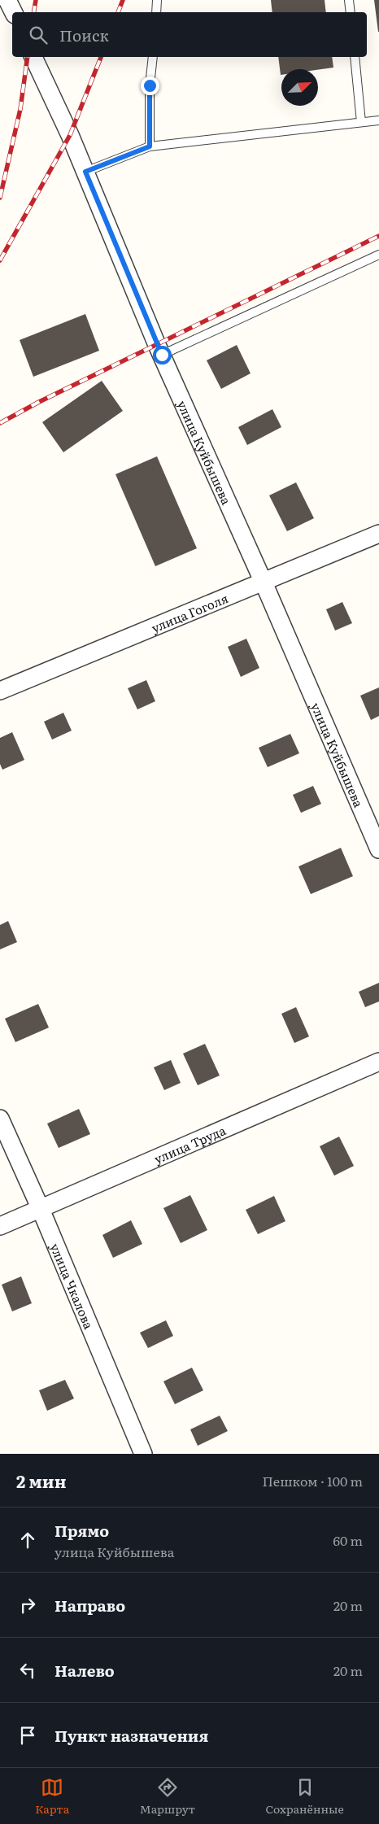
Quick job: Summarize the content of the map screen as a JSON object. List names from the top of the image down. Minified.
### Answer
{"streets":{"street":["улица Куйбышева","улица Гоголя","улица Труда","улица Чкалова"]},"crossings":[["улица Куйбышева","улица Гоголя"],["улица Труда","улица Чкалова"]],"north":"top right","page":{"search":"Поиск","heading":["2 мин","Пешком · 100 m"],"list":[["Прямо","улица Куйбышева","60 m"],["Направо","20 m"],["Налево","20 m"],"Пункт назначения"],"nav":["Карта","Маршрут","Сохранённые"]}}
